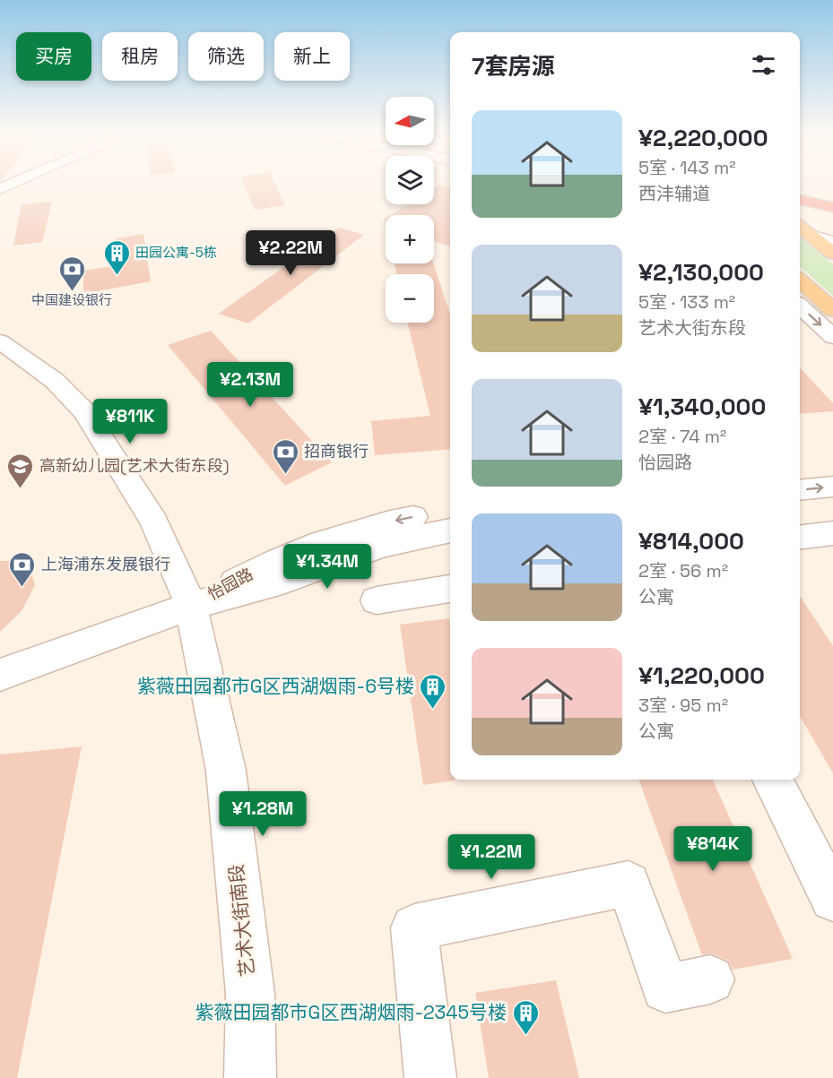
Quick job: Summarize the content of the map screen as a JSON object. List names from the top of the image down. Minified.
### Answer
{"streets":{"street":["怡园路","艺术大街南段"]},"crossings":[["怡园路","艺术大街南段"]],"places":{"building":["田园公寓-5栋","紫薇田园都市G区西湖烟雨-6号楼","紫薇田园都市G区西湖烟雨-2345号楼"],"bank":["中国建设银行","招商银行","上海浦东发展银行"],"school or university":["高新幼儿园(艺术大街东段)"]},"north":"left","page":{"chip":["买房","租房","筛选","新上"],"heading":"7套房源","map_buttons":["+","−"],"list":[{"name":"¥2,220,000","note":"5室 · 143 m² · 西沣辅道"},{"name":"¥2,130,000","note":"5室 · 133 m² · 艺术大街东段"},{"name":"¥1,340,000","note":"2室 · 74 m² · 怡园路"},{"name":"¥814,000","note":"2室 · 56 m² · 公寓"},{"name":"¥1,220,000","note":"3室 · 95 m² · 公寓"}],"price":["¥2.22M","¥2.13M","¥811K","¥1.34M","¥1.28M","¥814K","¥1.22M"]}}
